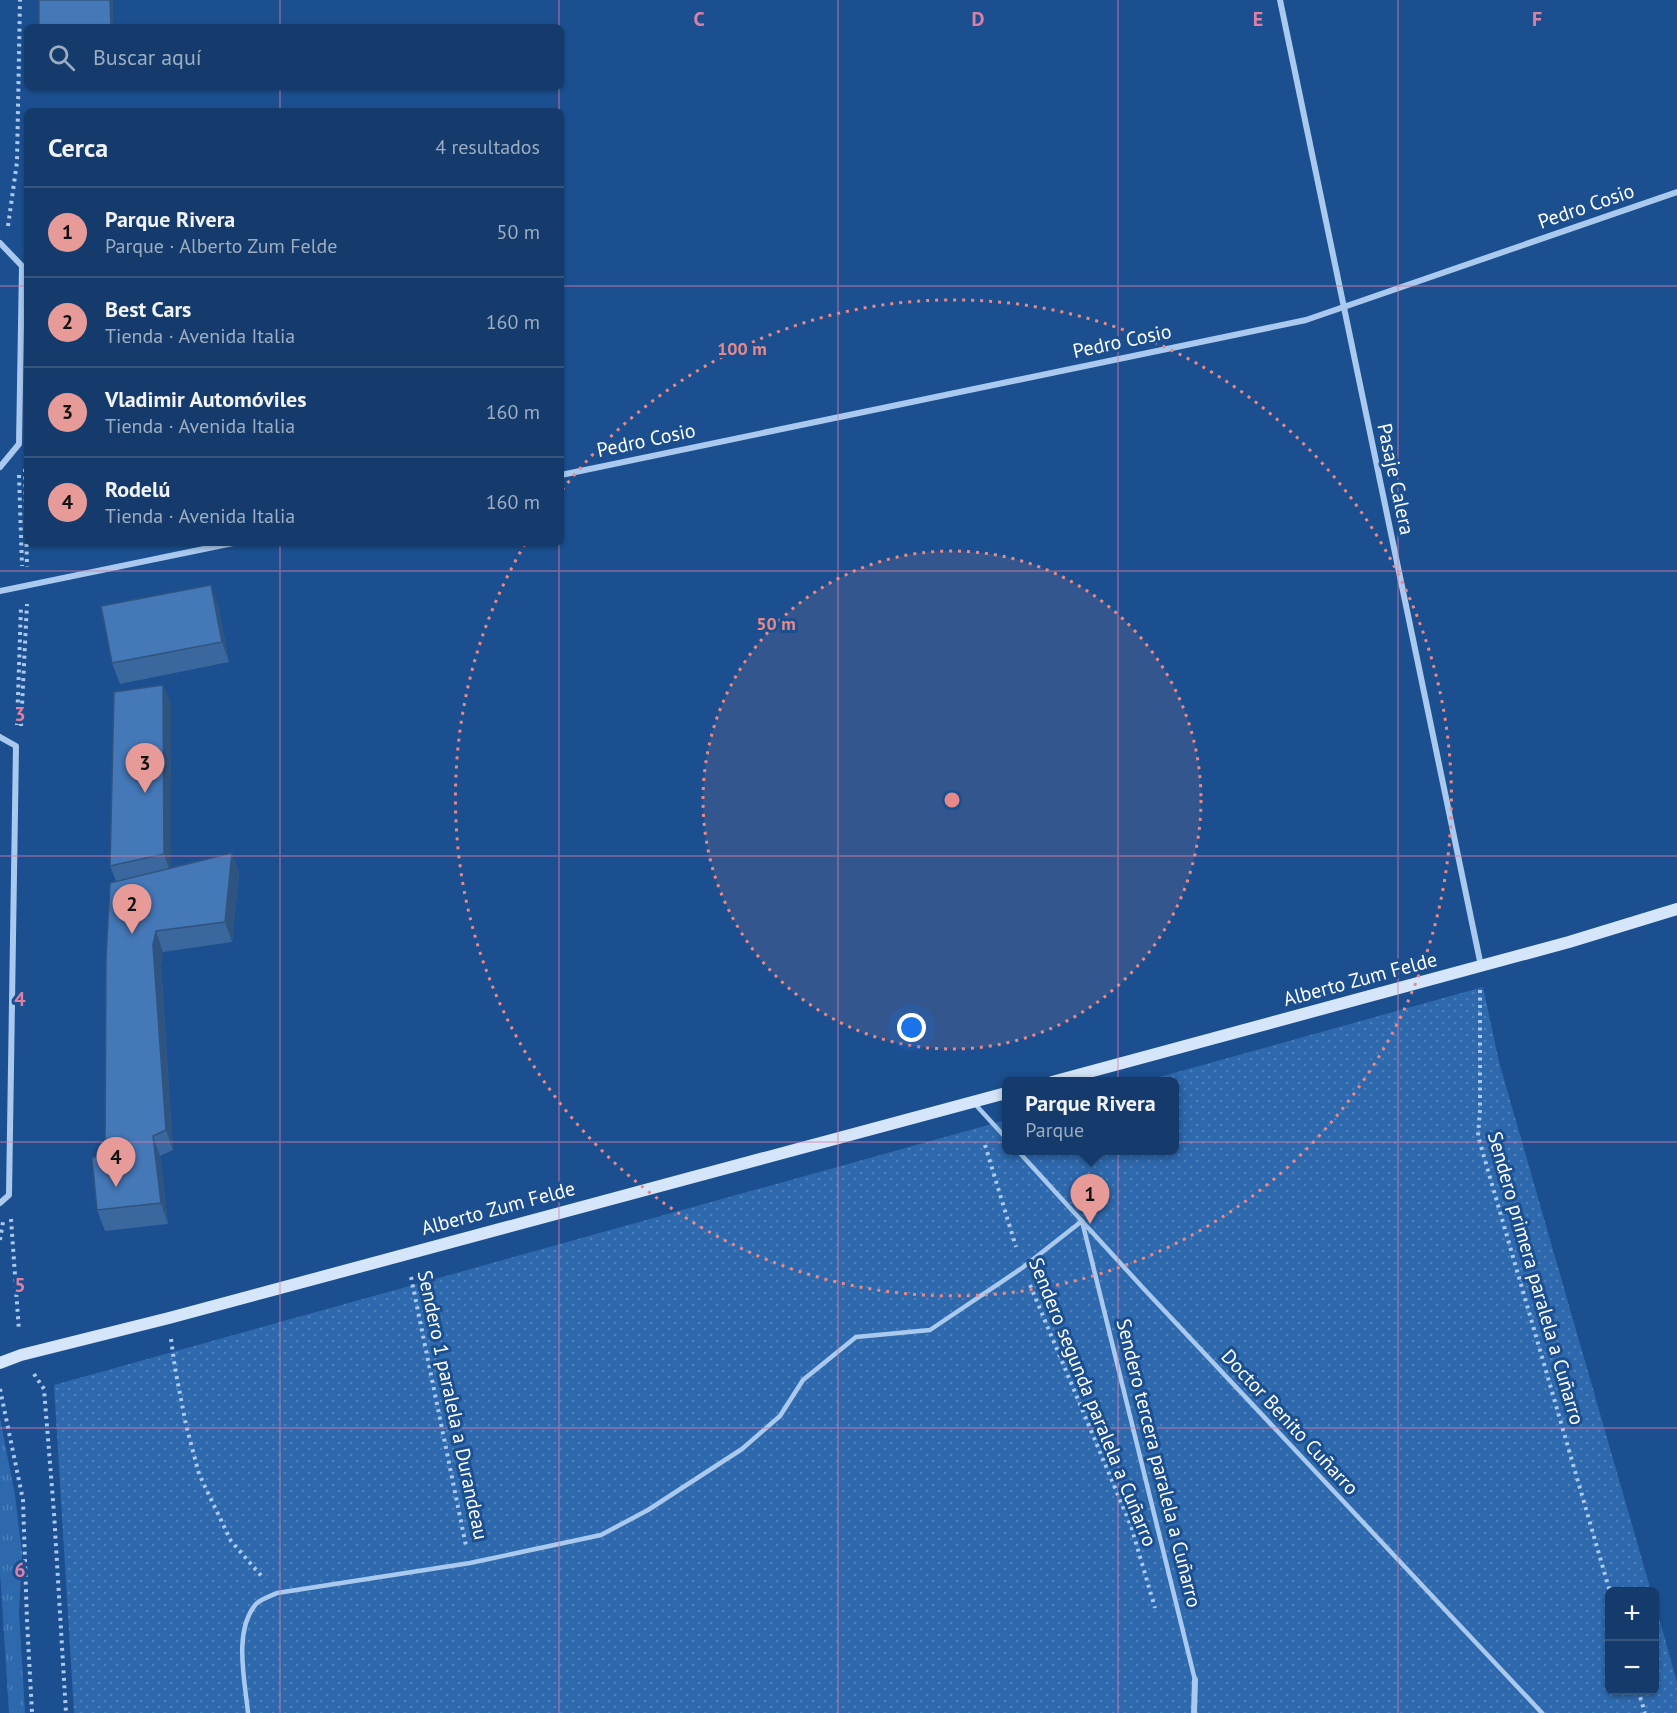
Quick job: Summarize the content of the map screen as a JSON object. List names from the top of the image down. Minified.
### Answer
{"streets":{"street":["Pedro Cosio","Pasaje Calera","Alberto Zum Felde","Sendero tercera paralela a Cuñarro"],"lane":["Doctor Benito Cuñarro"],"path":["Sendero primera paralela a Cuñarro","Sendero segunda paralela a Cuñarro","Sendero 1 paralela a Durandeau"]},"crossings":[["Pedro Cosio","Pasaje Calera"],["Pasaje Calera","Alberto Zum Felde"],["Pasaje Calera","Sendero primera paralela a Cuñarro"],["Alberto Zum Felde","Sendero primera paralela a Cuñarro"],["Alberto Zum Felde","Sendero segunda paralela a Cuñarro"],["Alberto Zum Felde","Sendero 1 paralela a Durandeau"],["Doctor Benito Cuñarro","Sendero tercera paralela a Cuñarro"]],"page":{"search":"Buscar aquí","heading":["Cerca","4 resultados"],"list":[{"mark":"1","name":"Parque Rivera","note":"Parque · Alberto Zum Felde","value":"50 m"},{"mark":"2","name":"Best Cars","note":"Tienda · Avenida Italia","value":"160 m"},{"mark":"3","name":"Vladimir Automóviles","note":"Tienda · Avenida Italia","value":"160 m"},{"mark":"4","name":"Rodelú","note":"Tienda · Avenida Italia","value":"160 m"}],"pins":["3","2","4","1"],"popup":["Parque Rivera","Parque"],"map_buttons":["+","−"]},"grid":{"columns":["C","D","E","F"],"rows":["3","4","5","6"]},"rings":["100 m","50 m"]}
